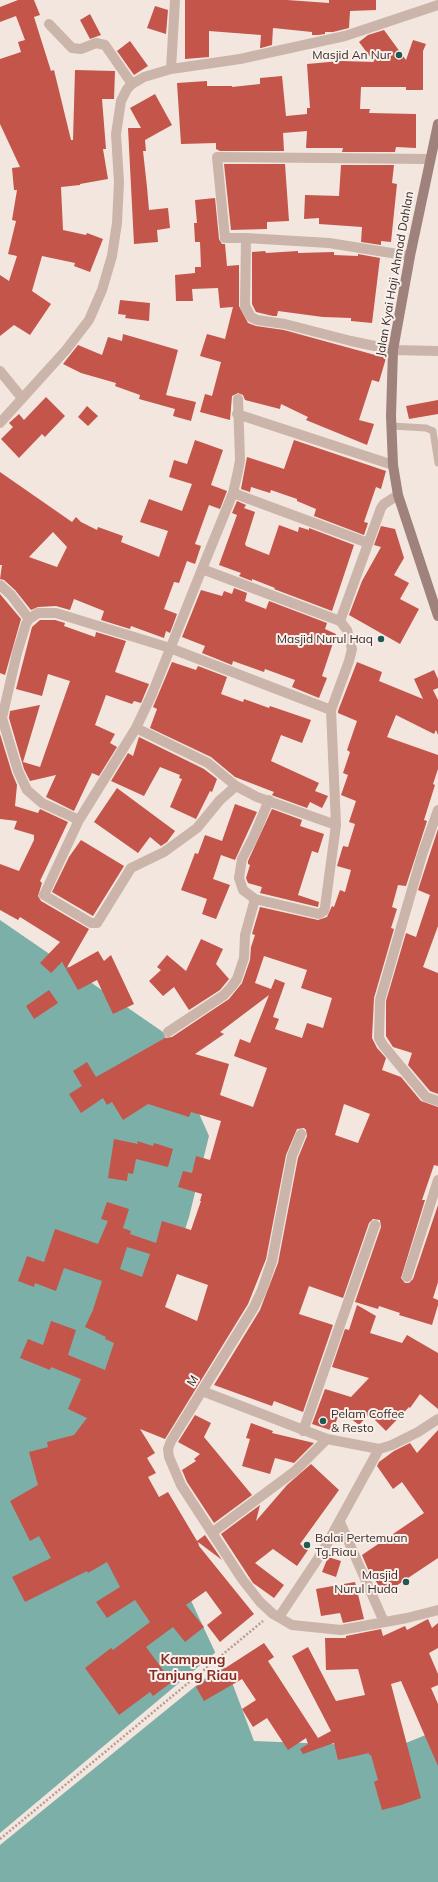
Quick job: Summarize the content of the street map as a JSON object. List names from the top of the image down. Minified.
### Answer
{"streets":{"main road":["Jalan Kyai Haji Ahmad Dahlan"],"street":["M"]},"districts":["Kampung Tanjung Riau"],"places":["Masjid An Nur","Masjid Nurul Haq","Pelam Coffee & Resto","Balai Pertemuan Tg.Riau","Masjid Nurul Huda"]}
